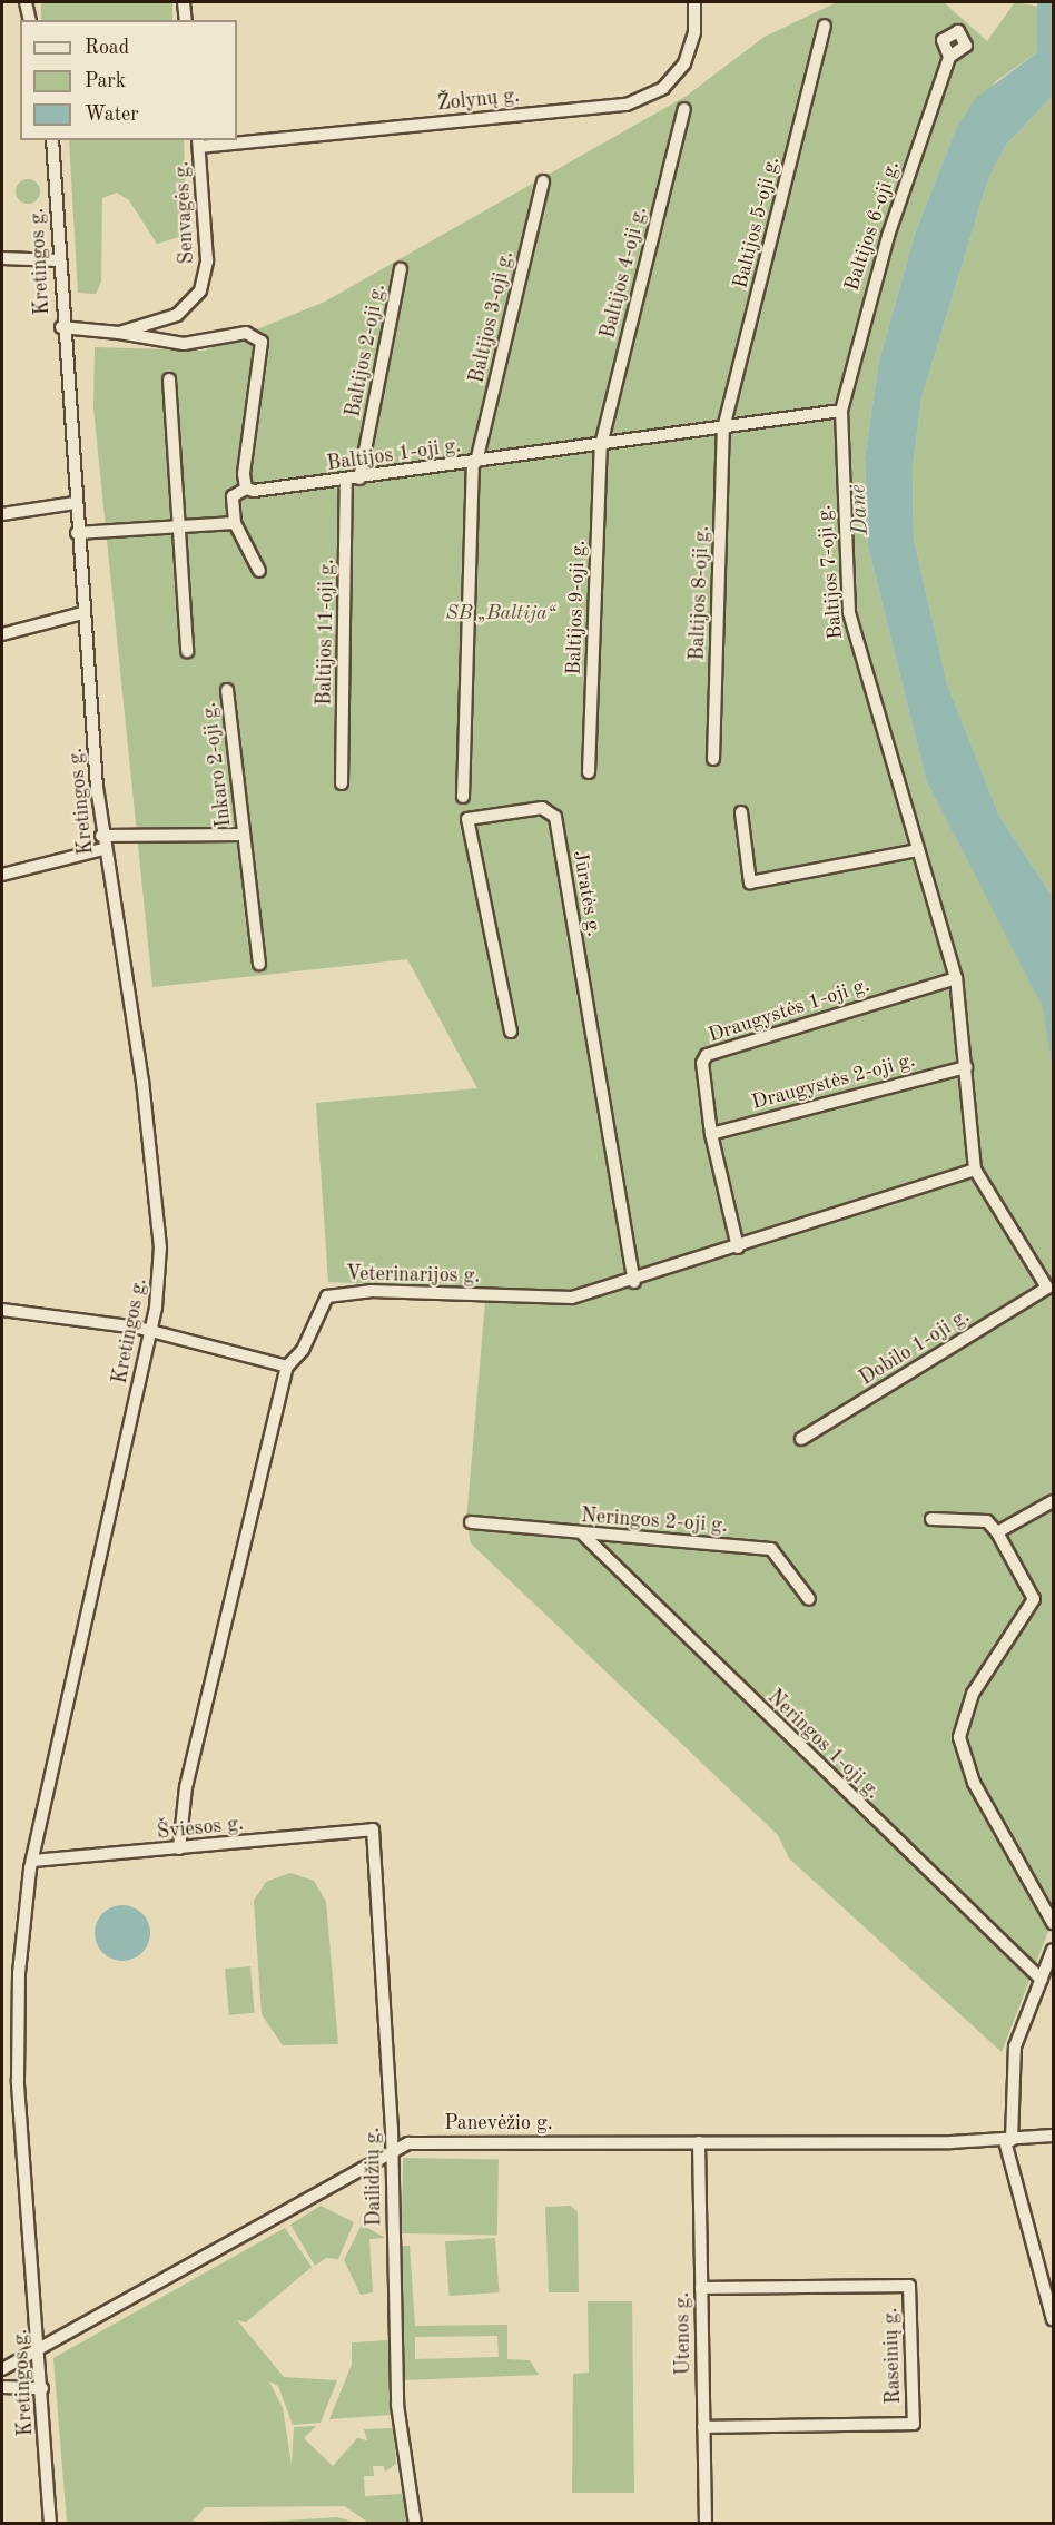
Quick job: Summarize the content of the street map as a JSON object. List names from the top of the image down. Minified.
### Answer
{"streets":{"street":["Žolynų g.","Senvagės g.","Baltijos 5-oji g.","Baltijos 6-oji g.","Kretingos g.","Baltijos 4-oji g.","Baltijos 3-oji g.","Baltijos 2-oji g.","Baltijos 1-oji g.","Baltijos 7-oji g.","Baltijos 8-oji g.","Baltijos 9-oji g.","Baltijos 11-oji g.","Inkaro 2-oji g.","Jūratės g.","Draugystės 1-oji g.","Draugystės 2-oji g.","Veterinarijos g.","Dobilo 1-oji g.","Neringos 2-oji g.","Neringos 1-oji g.","Šviesos g.","Panevėžio g.","Dailidžių g.","Utenos g.","Raseinių g."]},"crossings":[["Žolynų g.","Senvagės g."],["Senvagės g.","Kretingos g."],["Baltijos 5-oji g.","Baltijos 1-oji g."],["Baltijos 5-oji g.","Baltijos 8-oji g."],["Baltijos 6-oji g.","Baltijos 1-oji g."],["Baltijos 6-oji g.","Baltijos 7-oji g."],["Kretingos g.","Šviesos g."],["Kretingos g.","Panevėžio g."],["Baltijos 4-oji g.","Baltijos 1-oji g."],["Baltijos 4-oji g.","Baltijos 9-oji g."],["Baltijos 3-oji g.","Baltijos 1-oji g."],["Baltijos 2-oji g.","Baltijos 1-oji g."],["Baltijos 1-oji g.","Baltijos 7-oji g."],["Baltijos 1-oji g.","Baltijos 8-oji g."],["Baltijos 1-oji g.","Baltijos 9-oji g."],["Baltijos 1-oji g.","Baltijos 11-oji g."],["Baltijos 7-oji g.","Draugystės 1-oji g."],["Baltijos 7-oji g.","Draugystės 2-oji g."],["Baltijos 7-oji g.","Veterinarijos g."],["Baltijos 7-oji g.","Dobilo 1-oji g."],["Jūratės g.","Veterinarijos g."],["Draugystės 1-oji g.","Draugystės 2-oji g."],["Draugystės 1-oji g.","Veterinarijos g."],["Veterinarijos g.","Dobilo 1-oji g."],["Veterinarijos g.","Šviesos g."],["Neringos 2-oji g.","Neringos 1-oji g."],["Šviesos g.","Dailidžių g."],["Panevėžio g.","Dailidžių g."],["Panevėžio g.","Utenos g."],["Utenos g.","Raseinių g."]],"water":["Danė"],"parks":["SB „Baltija“"],"legend":["Road","Park","Water"]}
